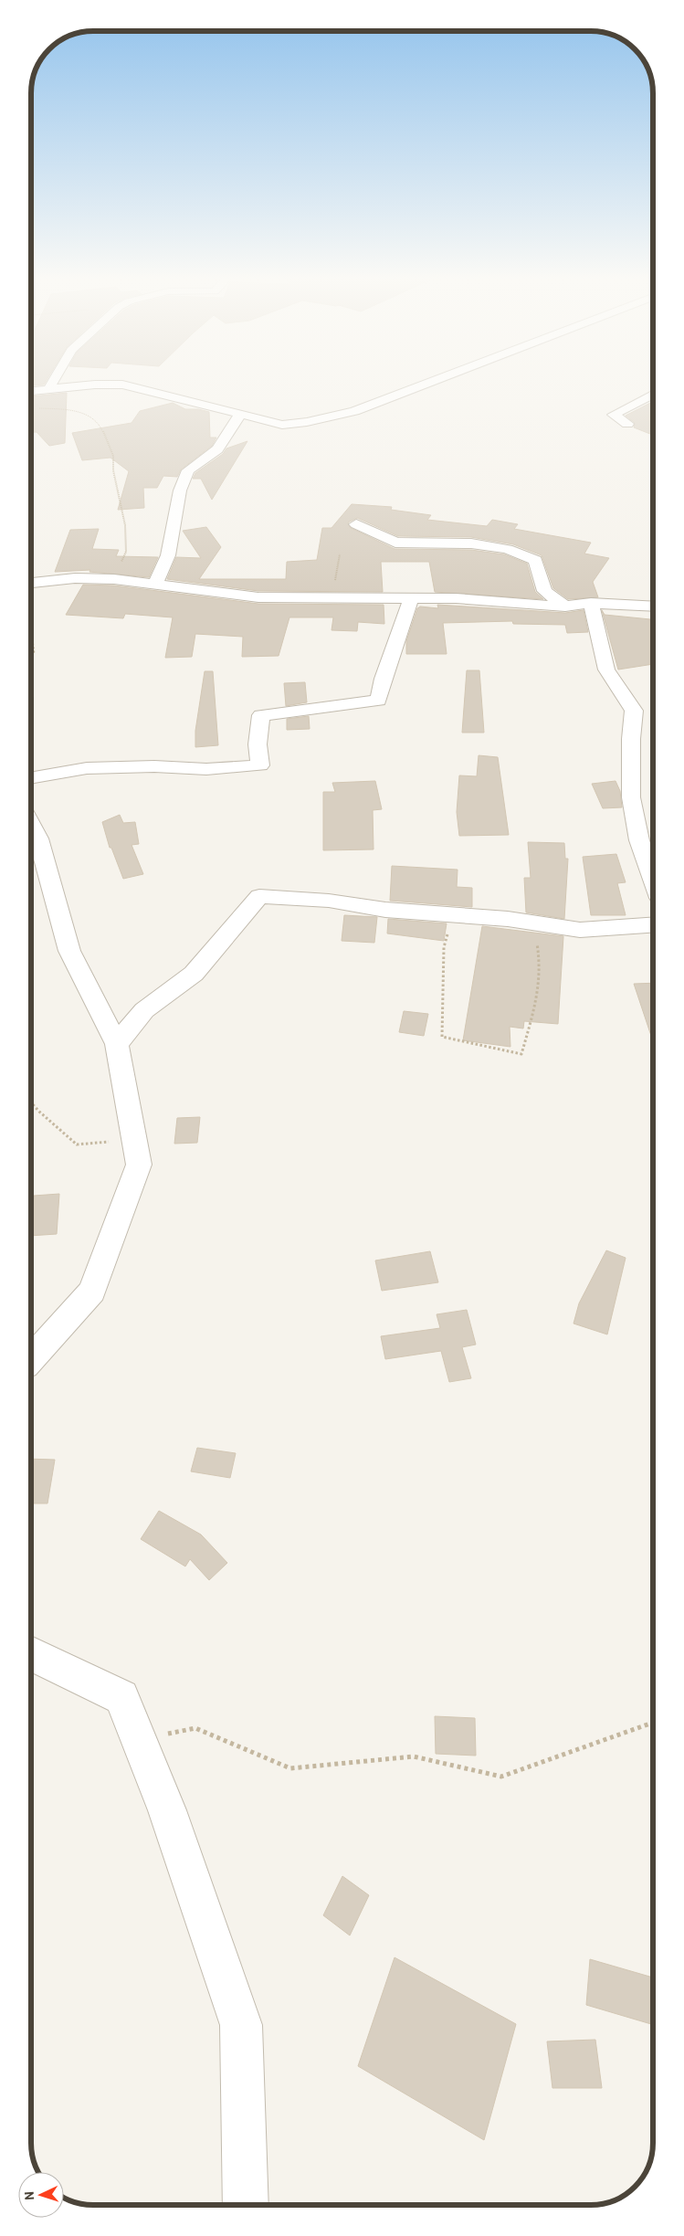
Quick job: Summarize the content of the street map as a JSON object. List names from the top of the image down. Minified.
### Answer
{"north":"left"}
